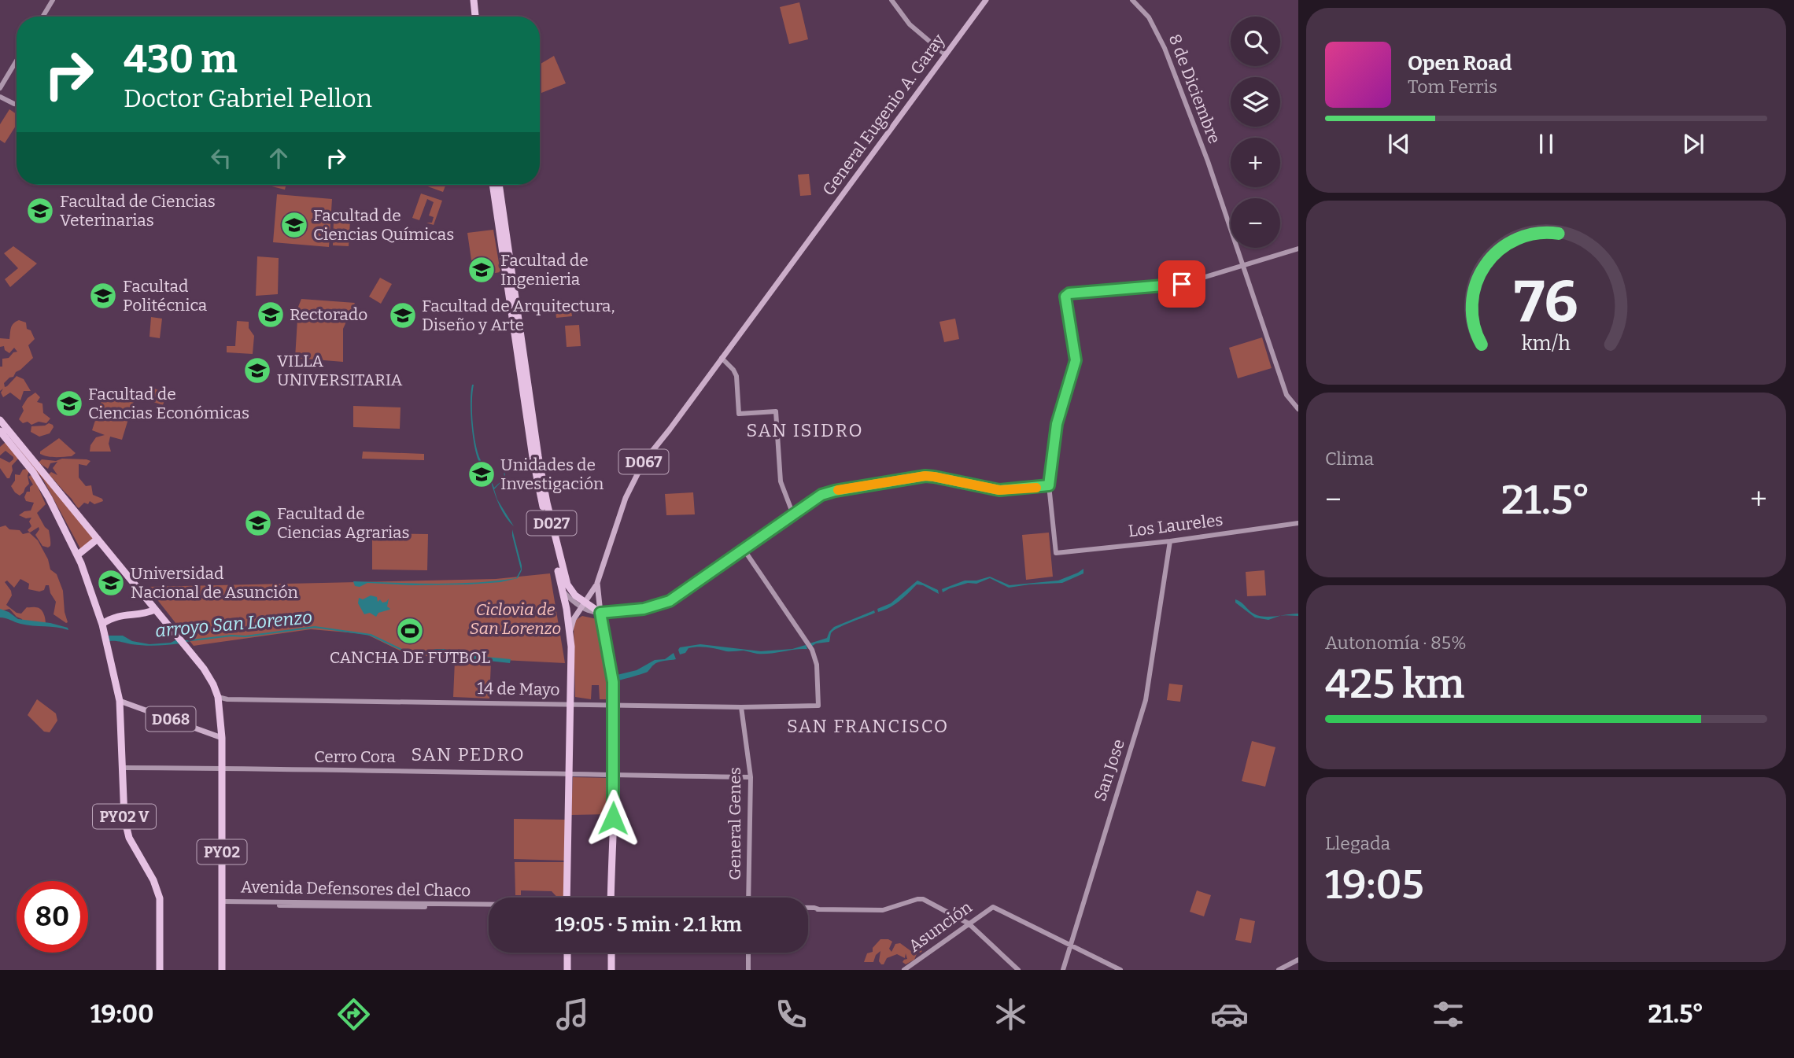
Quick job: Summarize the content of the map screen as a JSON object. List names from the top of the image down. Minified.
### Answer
{"streets":{"highway":["D027","PY02 V","PY02"],"main road":["General Eugenio A. Garay","D067","D068"],"street":["8 de Diciembre","Los Laureles","14 de Mayo","Cerro Cora","San Jose","General Genes","Avenida Defensores del Chaco","Asunción"]},"crossings":[["General Eugenio A. Garay","D067"],["D067","D027"],["D027","14 de Mayo"],["D027","Cerro Cora"],["Los Laureles","San Jose"],["14 de Mayo","General Genes"],["14 de Mayo","PY02"],["D068","PY02 V"],["D068","PY02"],["Cerro Cora","PY02 V"],["Cerro Cora","General Genes"],["Cerro Cora","PY02"],["San Jose","Asunción"],["PY02","Avenida Defensores del Chaco"],["Avenida Defensores del Chaco","Asunción"]],"districts":["SAN ISIDRO","SAN FRANCISCO","SAN PEDRO"],"water":["arroyo San Lorenzo"],"parks":["Ciclovia de San Lorenzo"],"places":{"school or university":["Facultad de Ciencias Veterinarias","Facultad de Ciencias Químicas","Facultad de Ingenieria","Facultad Politécnica","Rectorado","Facultad de Arquitectura, Diseño y Arte","VILLA UNIVERSITARIA","Facultad de Ciencias Económicas","Unidades de Investigación","Facultad de Ciencias Agrarias","Universidad Nacional de Asunción"],"sports":["CANCHA DE FUTBOL"]},"page":{"map_buttons":["+","−"],"turn":["430 m","Doctor Gabriel Pellon"],"song":["Open Road","Tom Ferris"],"tile":["Clima",["Autonomía · 85%","425 km"],["Llegada","19:05"]],"heat":["−","21.5°","+"],"limit":"80","trip":"19:05 · 5 min · 2.1 km","tabs":["19:00","21.5°"],"gauge":["76","km/h"]}}
